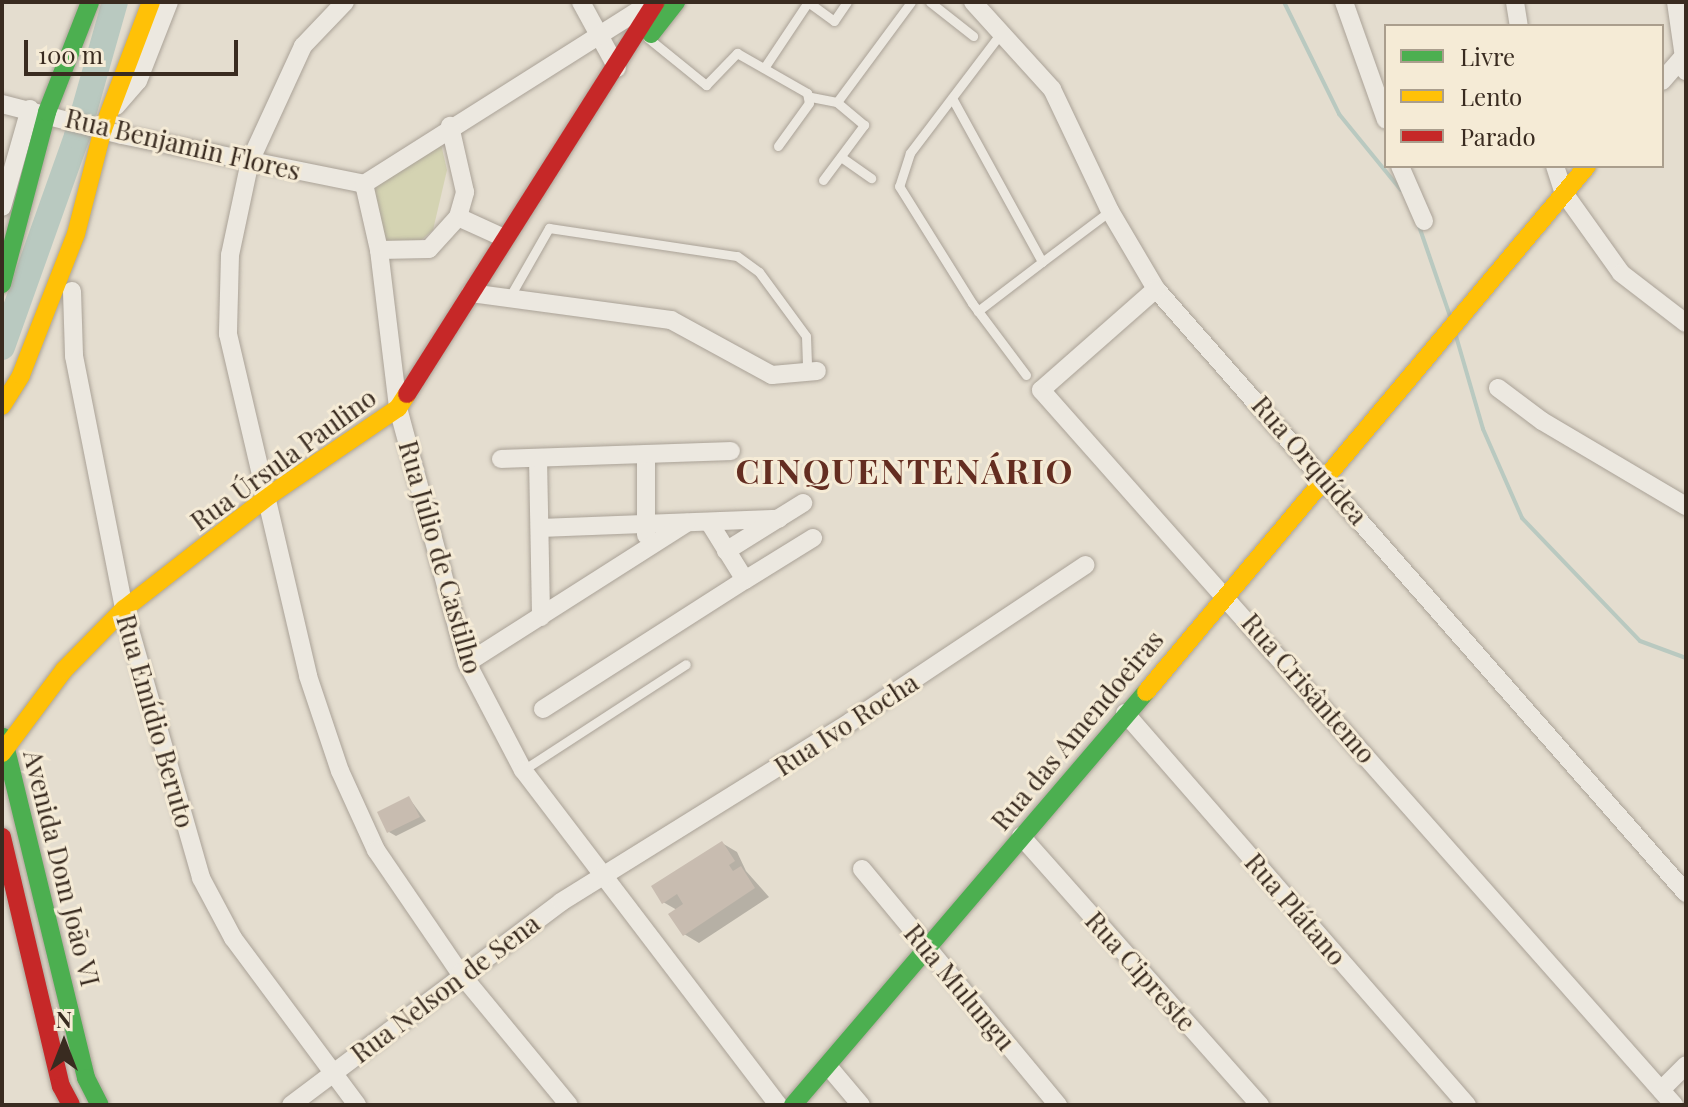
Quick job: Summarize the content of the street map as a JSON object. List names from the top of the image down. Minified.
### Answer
{"streets":{"street":["Rua Benjamin Flores","Rua Úrsula Paulino","Rua Orquídea","Rua Júlio de Castilho","Rua Crisântemo","Rua Emídio Beruto","Rua Ivo Rocha","Rua das Amendoeiras","Avenida Dom João VI","Rua Plátano","Rua Cipreste","Rua Mulungu","Rua Nelson de Sena"]},"crossings":[["Rua Benjamin Flores","Rua Júlio de Castilho"],["Rua Úrsula Paulino","Rua Júlio de Castilho"],["Rua Úrsula Paulino","Rua Emídio Beruto"],["Rua Úrsula Paulino","Avenida Dom João VI"],["Rua Orquídea","Rua Crisântemo"],["Rua Orquídea","Rua das Amendoeiras"],["Rua Júlio de Castilho","Rua Ivo Rocha"],["Rua Júlio de Castilho","Rua Nelson de Sena"],["Rua Crisântemo","Rua das Amendoeiras"],["Rua Emídio Beruto","Rua Nelson de Sena"],["Rua Ivo Rocha","Rua Nelson de Sena"],["Rua das Amendoeiras","Rua Plátano"],["Rua das Amendoeiras","Rua Cipreste"],["Rua das Amendoeiras","Rua Mulungu"]],"districts":["CINQUENTENÁRIO"],"legend":["Livre","Lento","Parado"],"scale_bar":"100 m","north":"top"}
